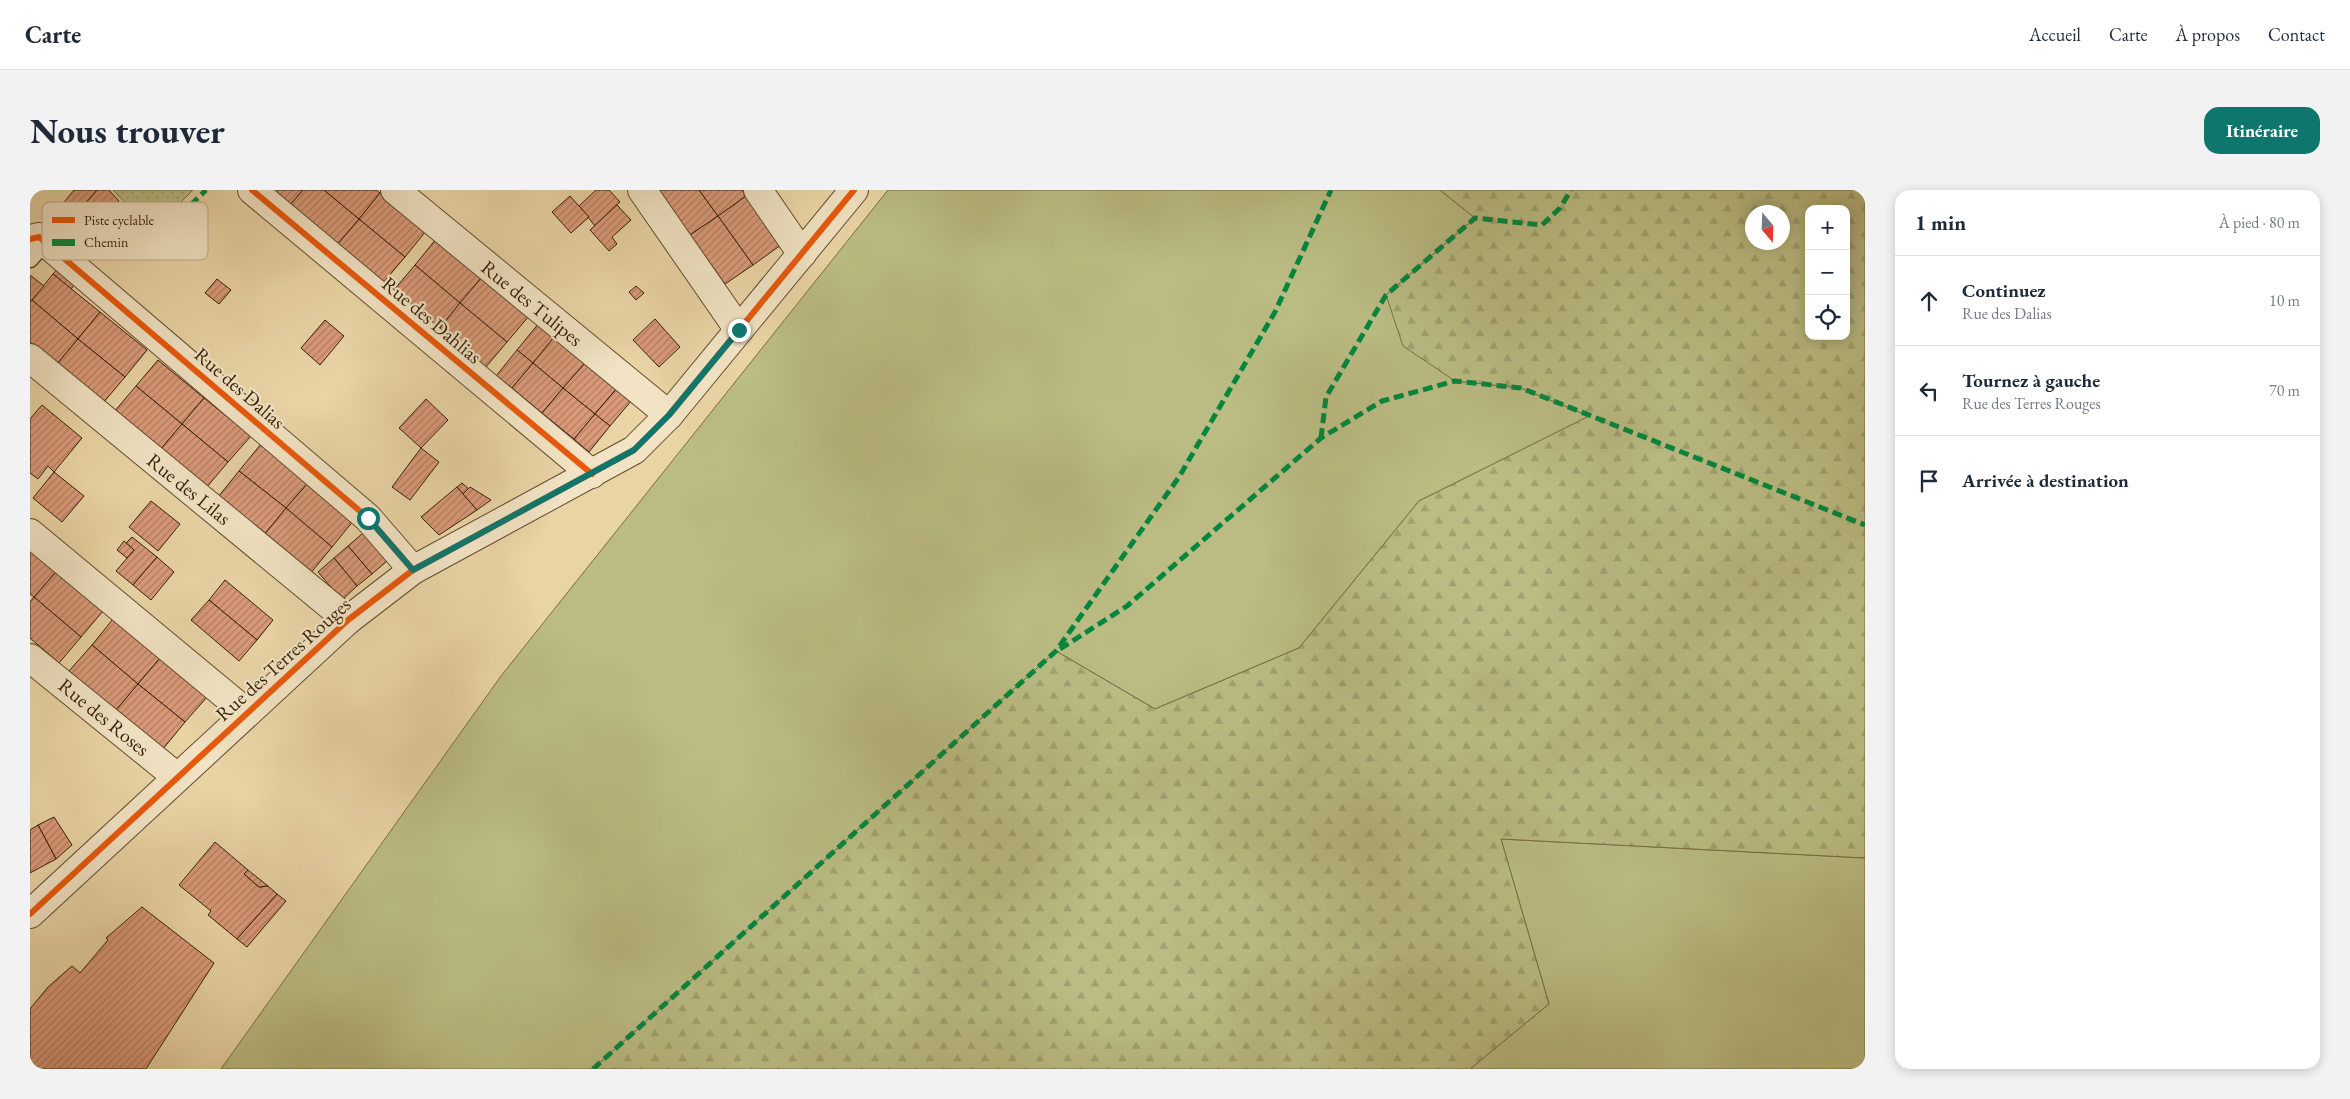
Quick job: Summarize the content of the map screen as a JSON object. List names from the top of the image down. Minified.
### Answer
{"streets":{"street":["Rue des Tulipes","Rue des Dahlias","Rue des Dalias","Rue des Lilas","Rue des Terres Rouges","Rue des Roses"]},"crossings":[["Rue des Tulipes","Rue des Terres Rouges"],["Rue des Dahlias","Rue des Terres Rouges"],["Rue des Dalias","Rue des Terres Rouges"],["Rue des Lilas","Rue des Terres Rouges"],["Rue des Terres Rouges","Rue des Roses"]],"legend":["Piste cyclable","Chemin"],"north":"bottom","page":{"header":"Carte","nav":["Accueil","Carte","À propos","Contact"],"buttons":"Itinéraire","title":"Nous trouver","heading":["1 min","À pied · 80 m"],"map_buttons":["+","−"],"list":[["Continuez","Rue des Dalias","10 m"],["Tournez à gauche","Rue des Terres Rouges","70 m"],"Arrivée à destination"]}}
